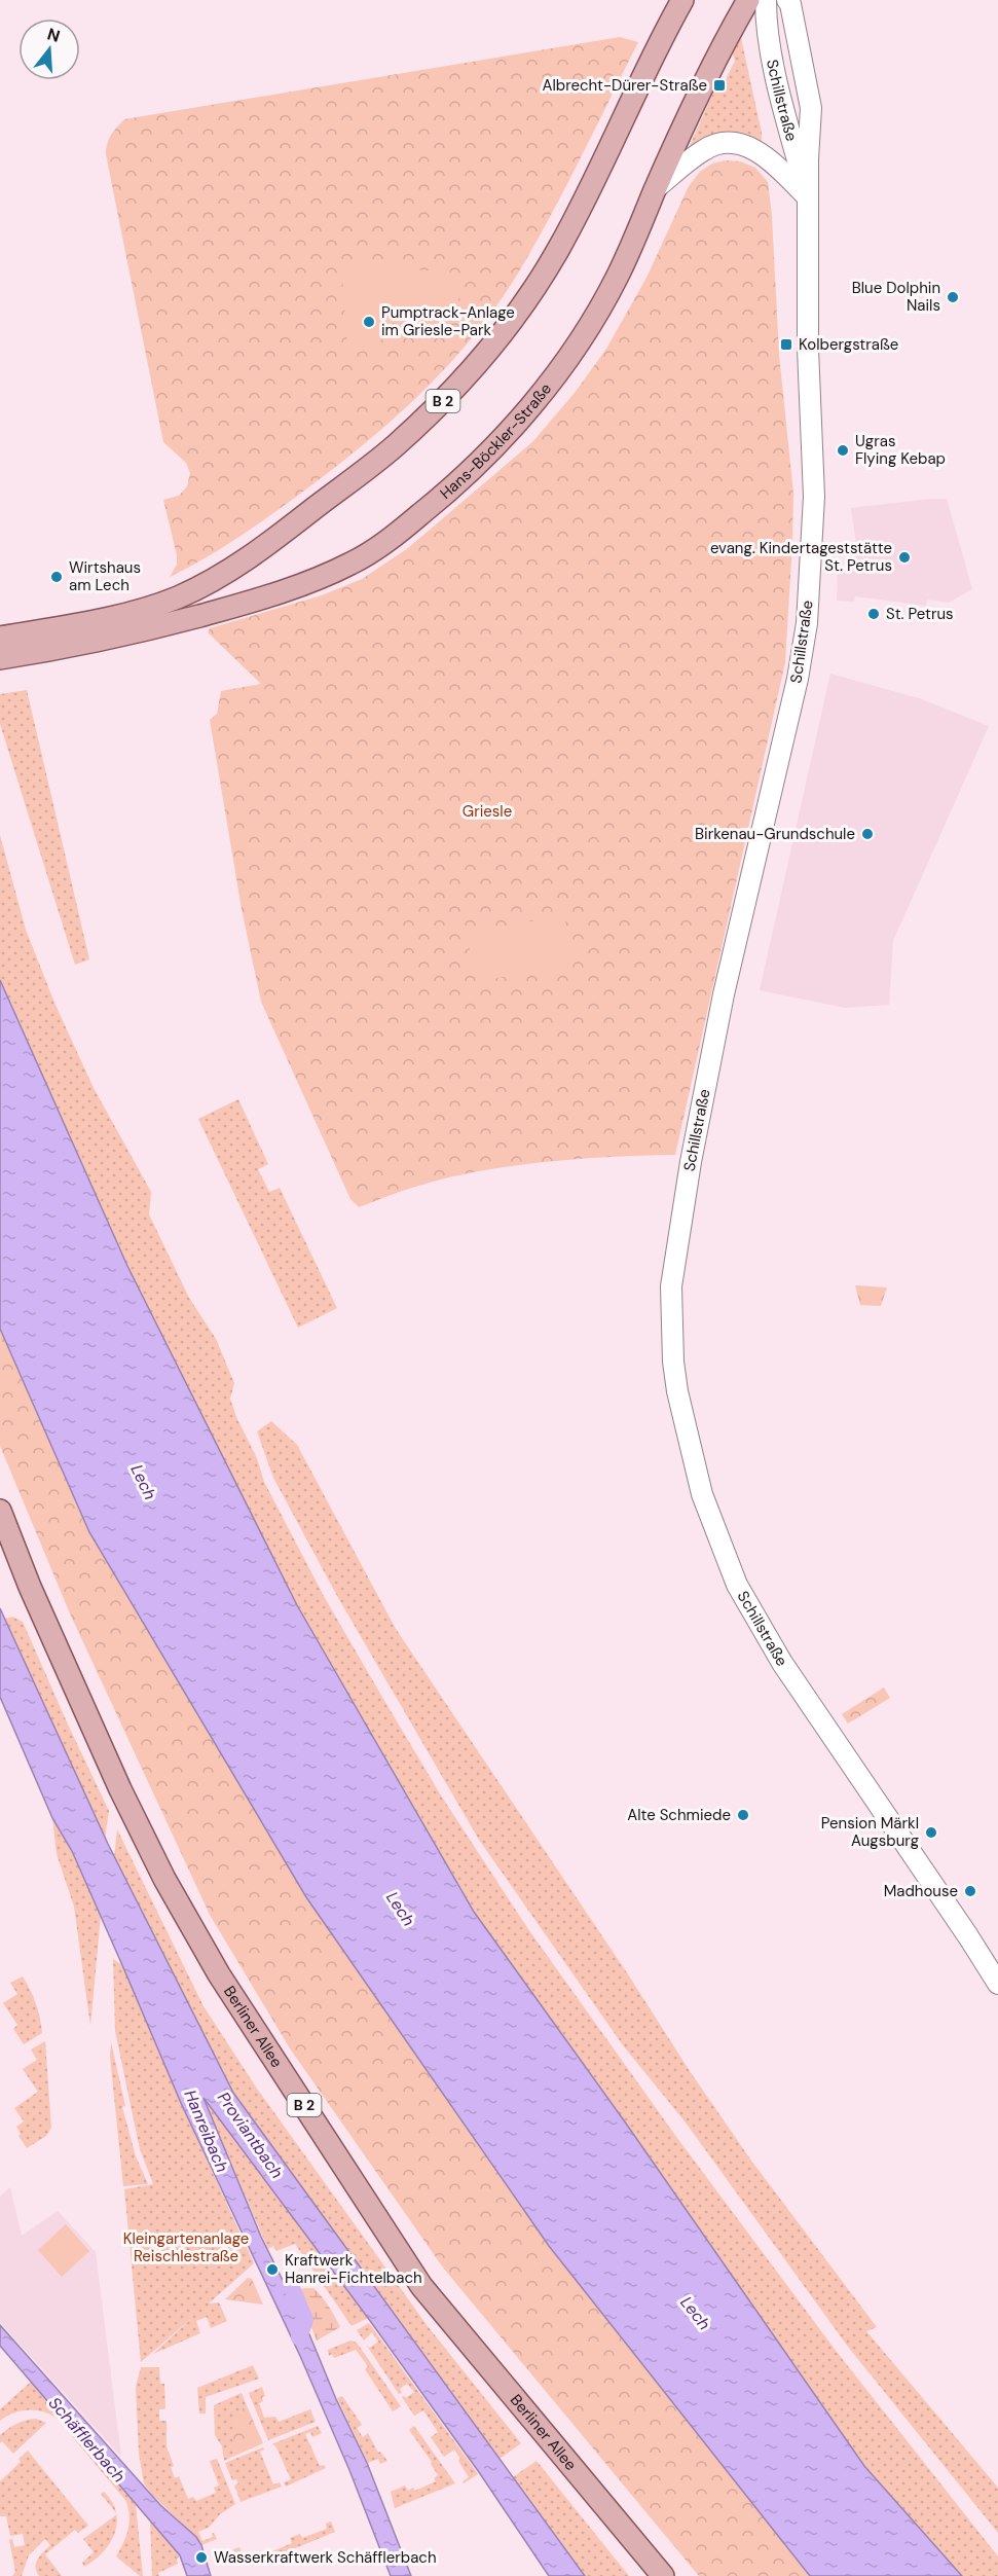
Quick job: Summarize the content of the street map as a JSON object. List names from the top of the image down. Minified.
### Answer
{"streets":{"main road":["B 2","Hans-Böckler-Straße","Berliner Allee"],"street":["Schillstraße"]},"water":["Lech","Hanreibach","Proviantbach","Schäfflerbach"],"parks":["Griesle","Kleingartenanlage Reischlestraße"],"places":{"transit":["Albrecht-Dürer-Straße","Kolbergstraße"],"other":["Blue Dolphin Nails","Pumptrack-Anlage im Griesle-Park","Ugras Flying Kebap","evang. Kindertageststätte St. Petrus","Wirtshaus am Lech","St. Petrus","Birkenau-Grundschule","Alte Schmiede","Pension Märkl Augsburg","Madhouse","Kraftwerk Hanrei-Fichtelbach","Wasserkraftwerk Schäfflerbach"]},"north":"top"}
